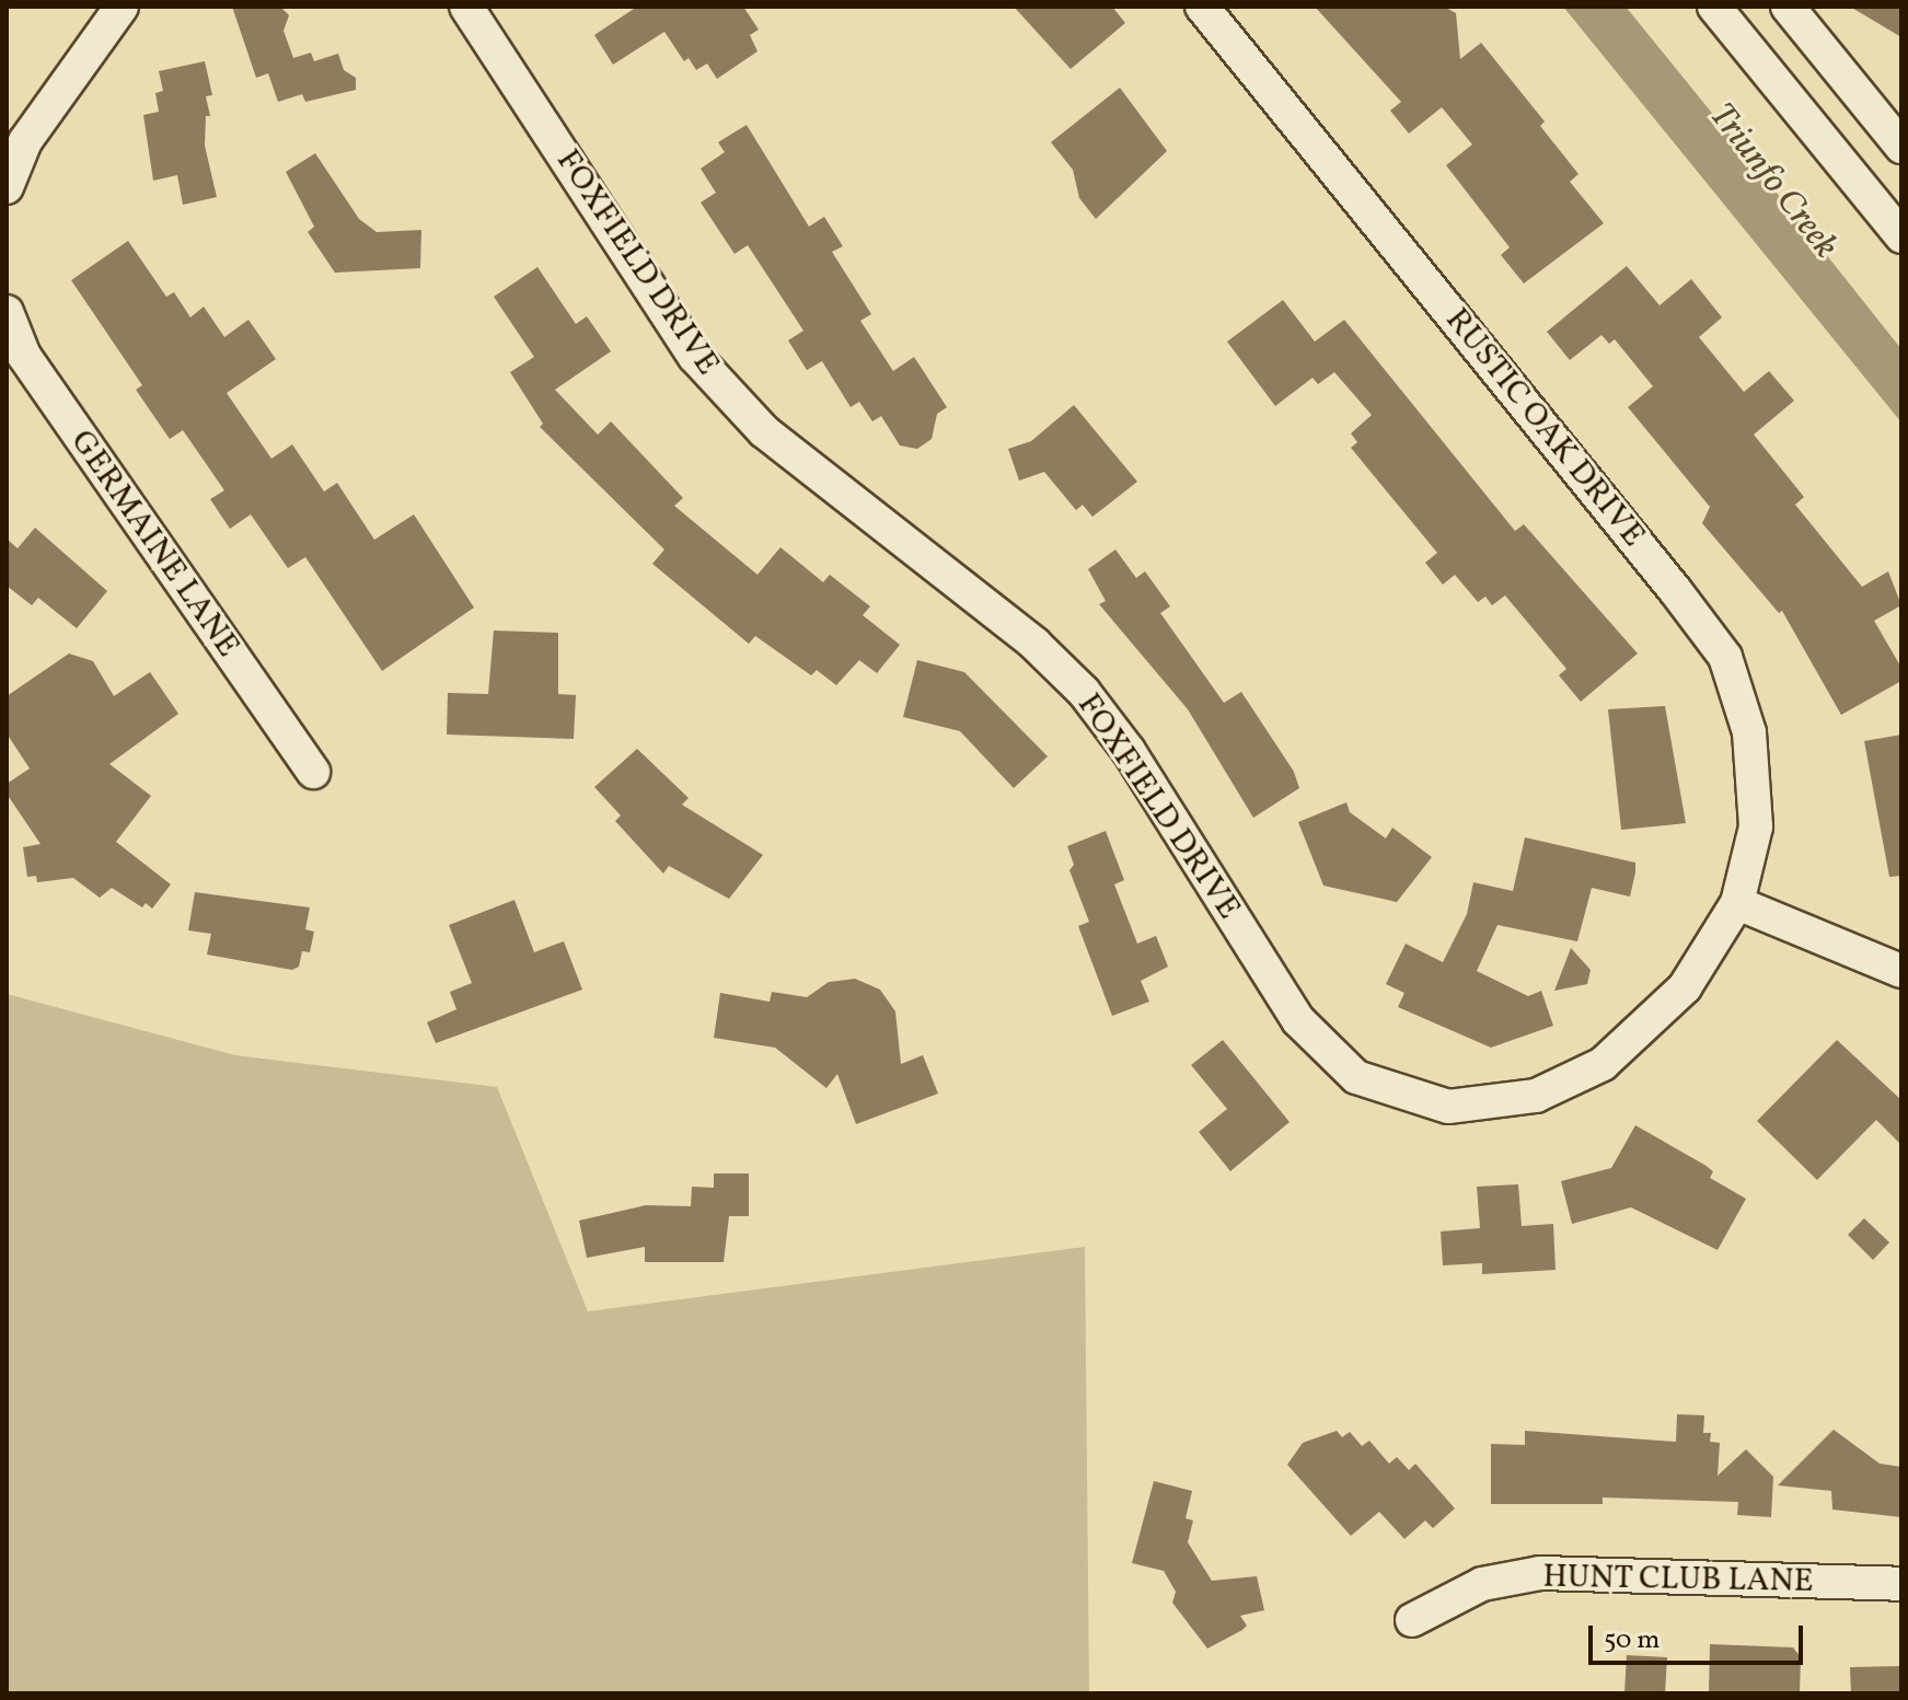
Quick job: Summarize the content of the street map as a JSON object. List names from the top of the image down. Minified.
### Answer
{"streets":{"street":["FOXFIELD DRIVE","RUSTIC OAK DRIVE","GERMAINE LANE","HUNT CLUB LANE"]},"crossings":[["FOXFIELD DRIVE","RUSTIC OAK DRIVE"]],"water":["Triunfo Creek"],"scale_bar":"50 m"}
